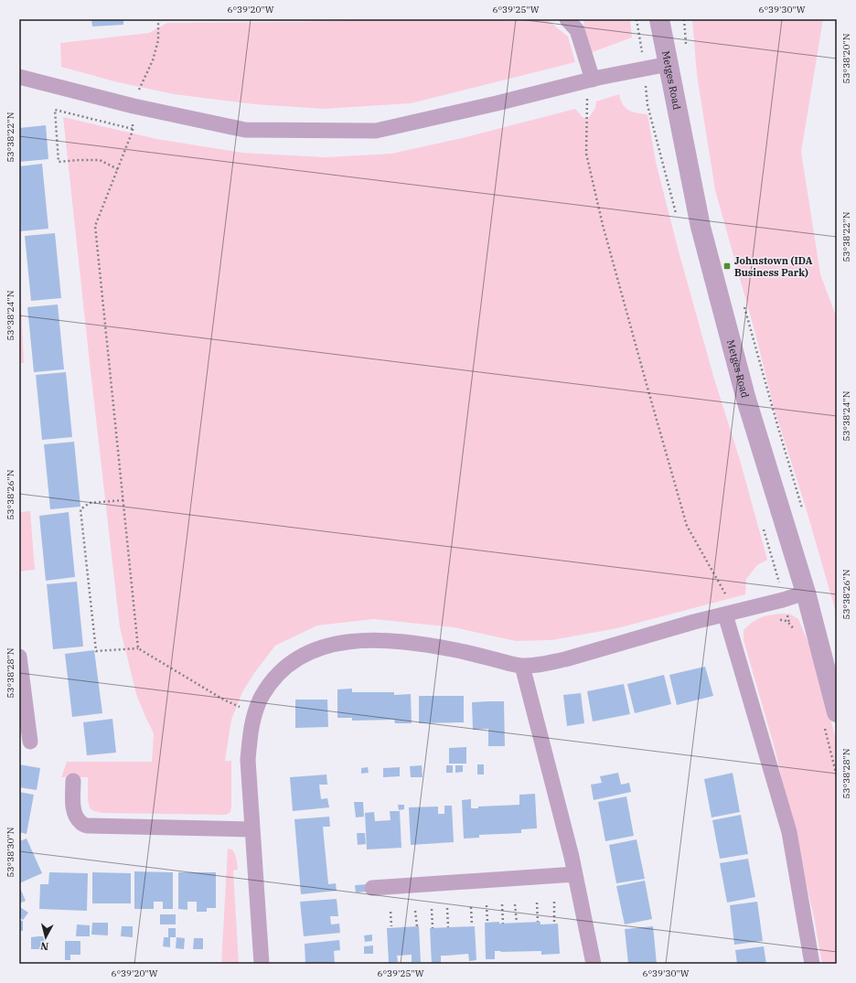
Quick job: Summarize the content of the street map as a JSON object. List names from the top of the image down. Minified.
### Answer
{"streets":{"street":["Metges Road"]},"places":{"transit":["Johnstown (IDA Business Park)"]},"north":"bottom","coordinates":["6°39'20\"W","6°39'25\"W","6°39'30\"W","53°38'20\"N","53°38'22\"N","53°38'24\"N","53°38'26\"N","53°38'28\"N","53°38'30\"N"]}
